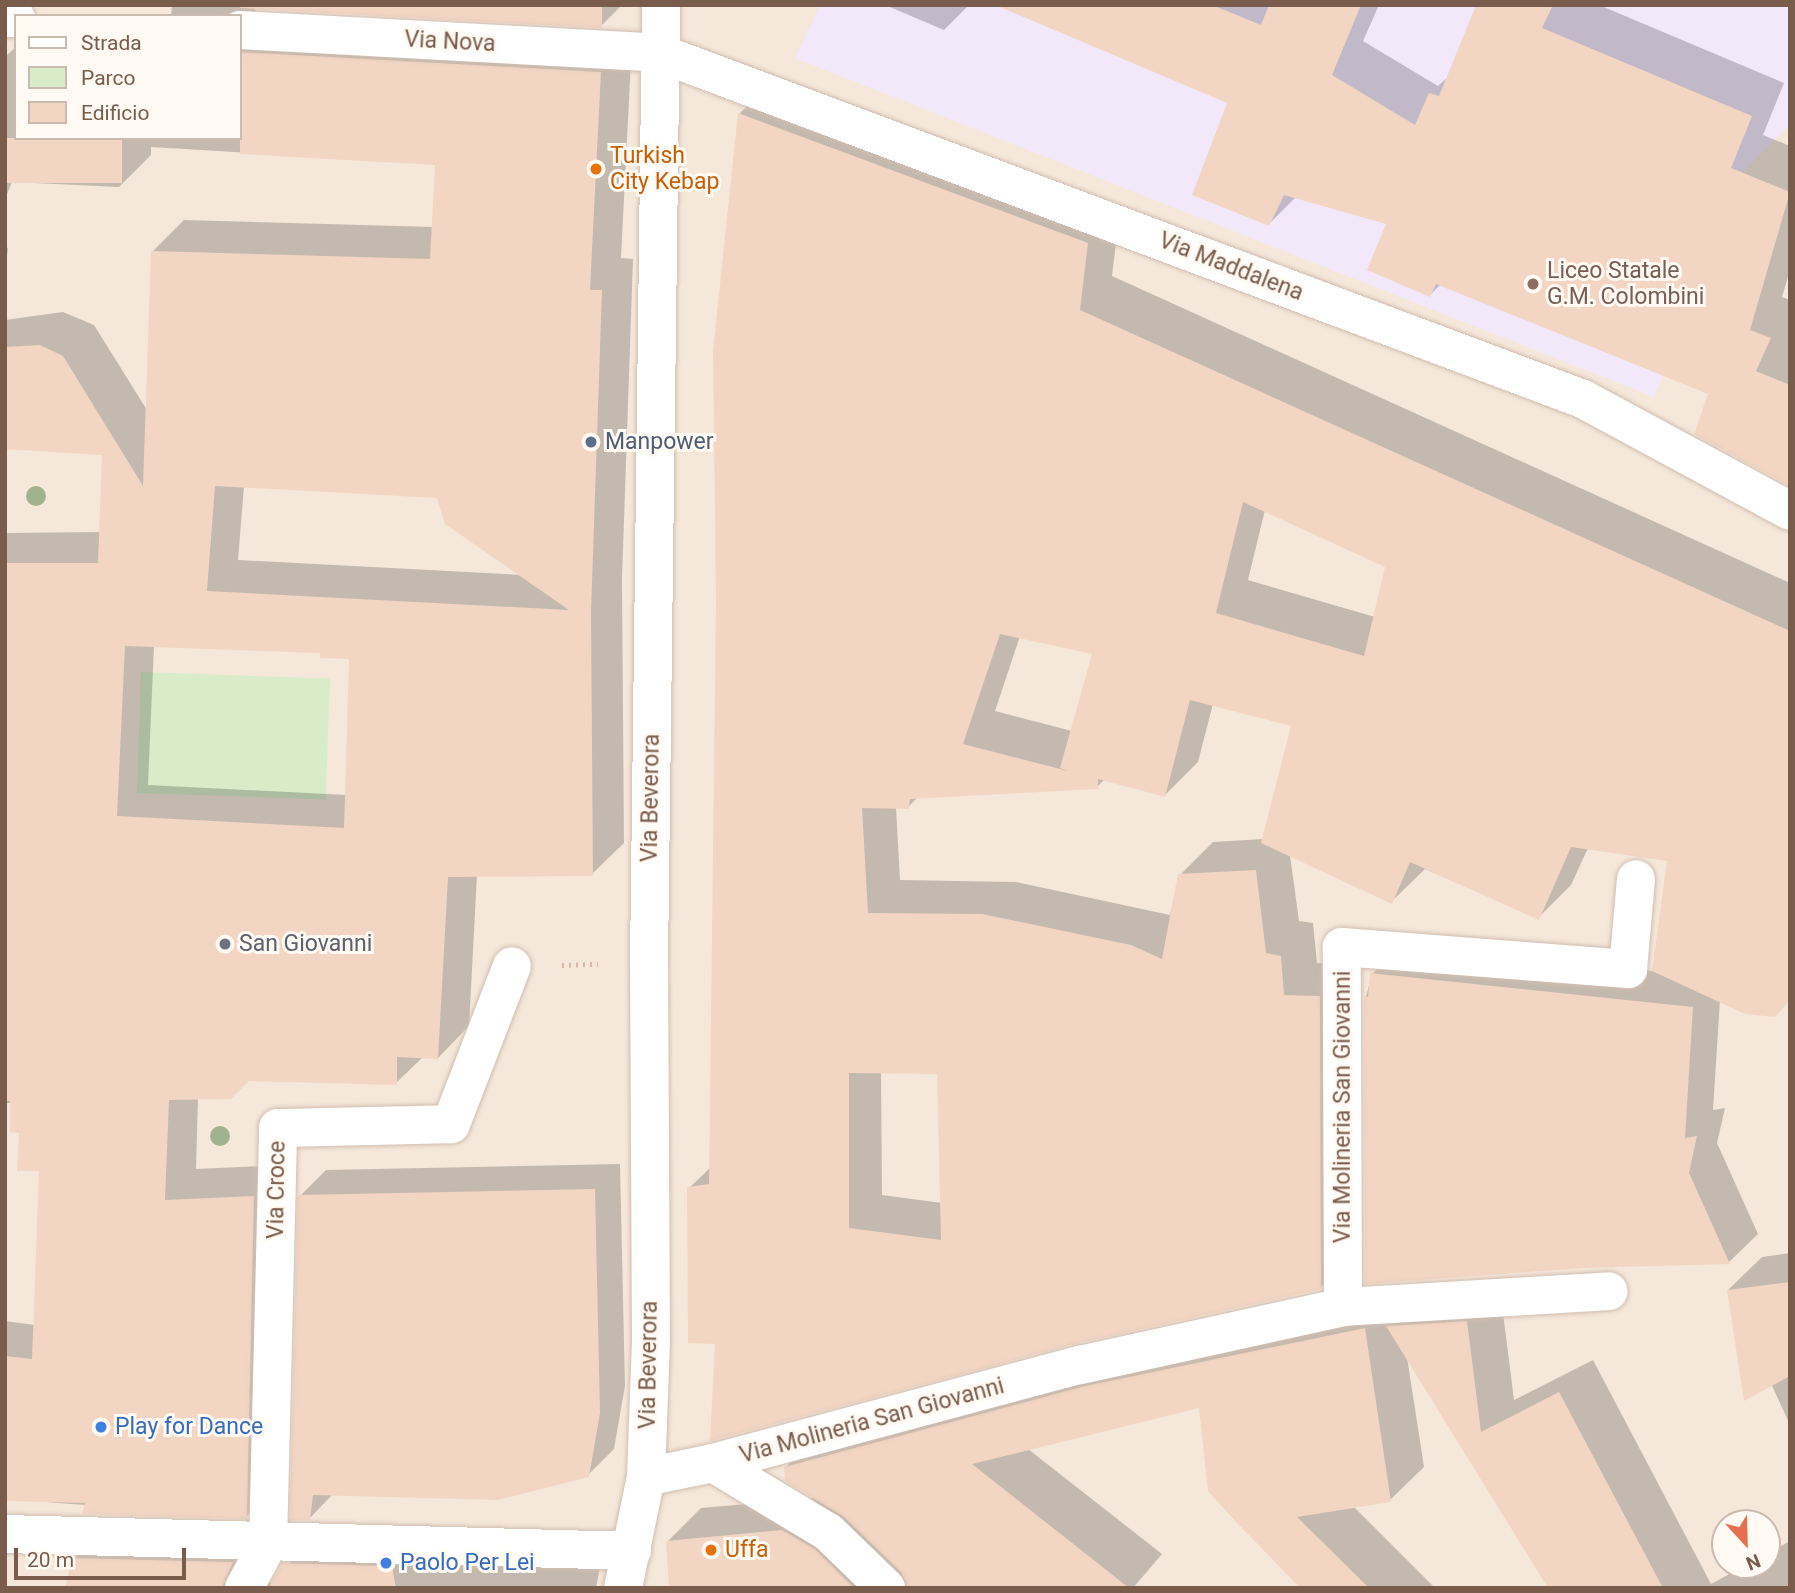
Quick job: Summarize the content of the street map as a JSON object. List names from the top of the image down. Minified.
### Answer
{"streets":{"street":["Via Nova","Via Maddalena","Via Beverora","Via Molineria San Giovanni","Via Croce"]},"crossings":[["Via Nova","Via Maddalena"],["Via Nova","Via Beverora"],["Via Maddalena","Via Beverora"],["Via Beverora","Via Molineria San Giovanni"]],"places":["Turkish City Kebap","Liceo Statale G.M. Colombini","Manpower","San Giovanni","Play for Dance","Uffa","Paolo Per Lei"],"legend":["Strada","Parco","Edificio"],"scale_bar":"20 m","north":"bottom"}
